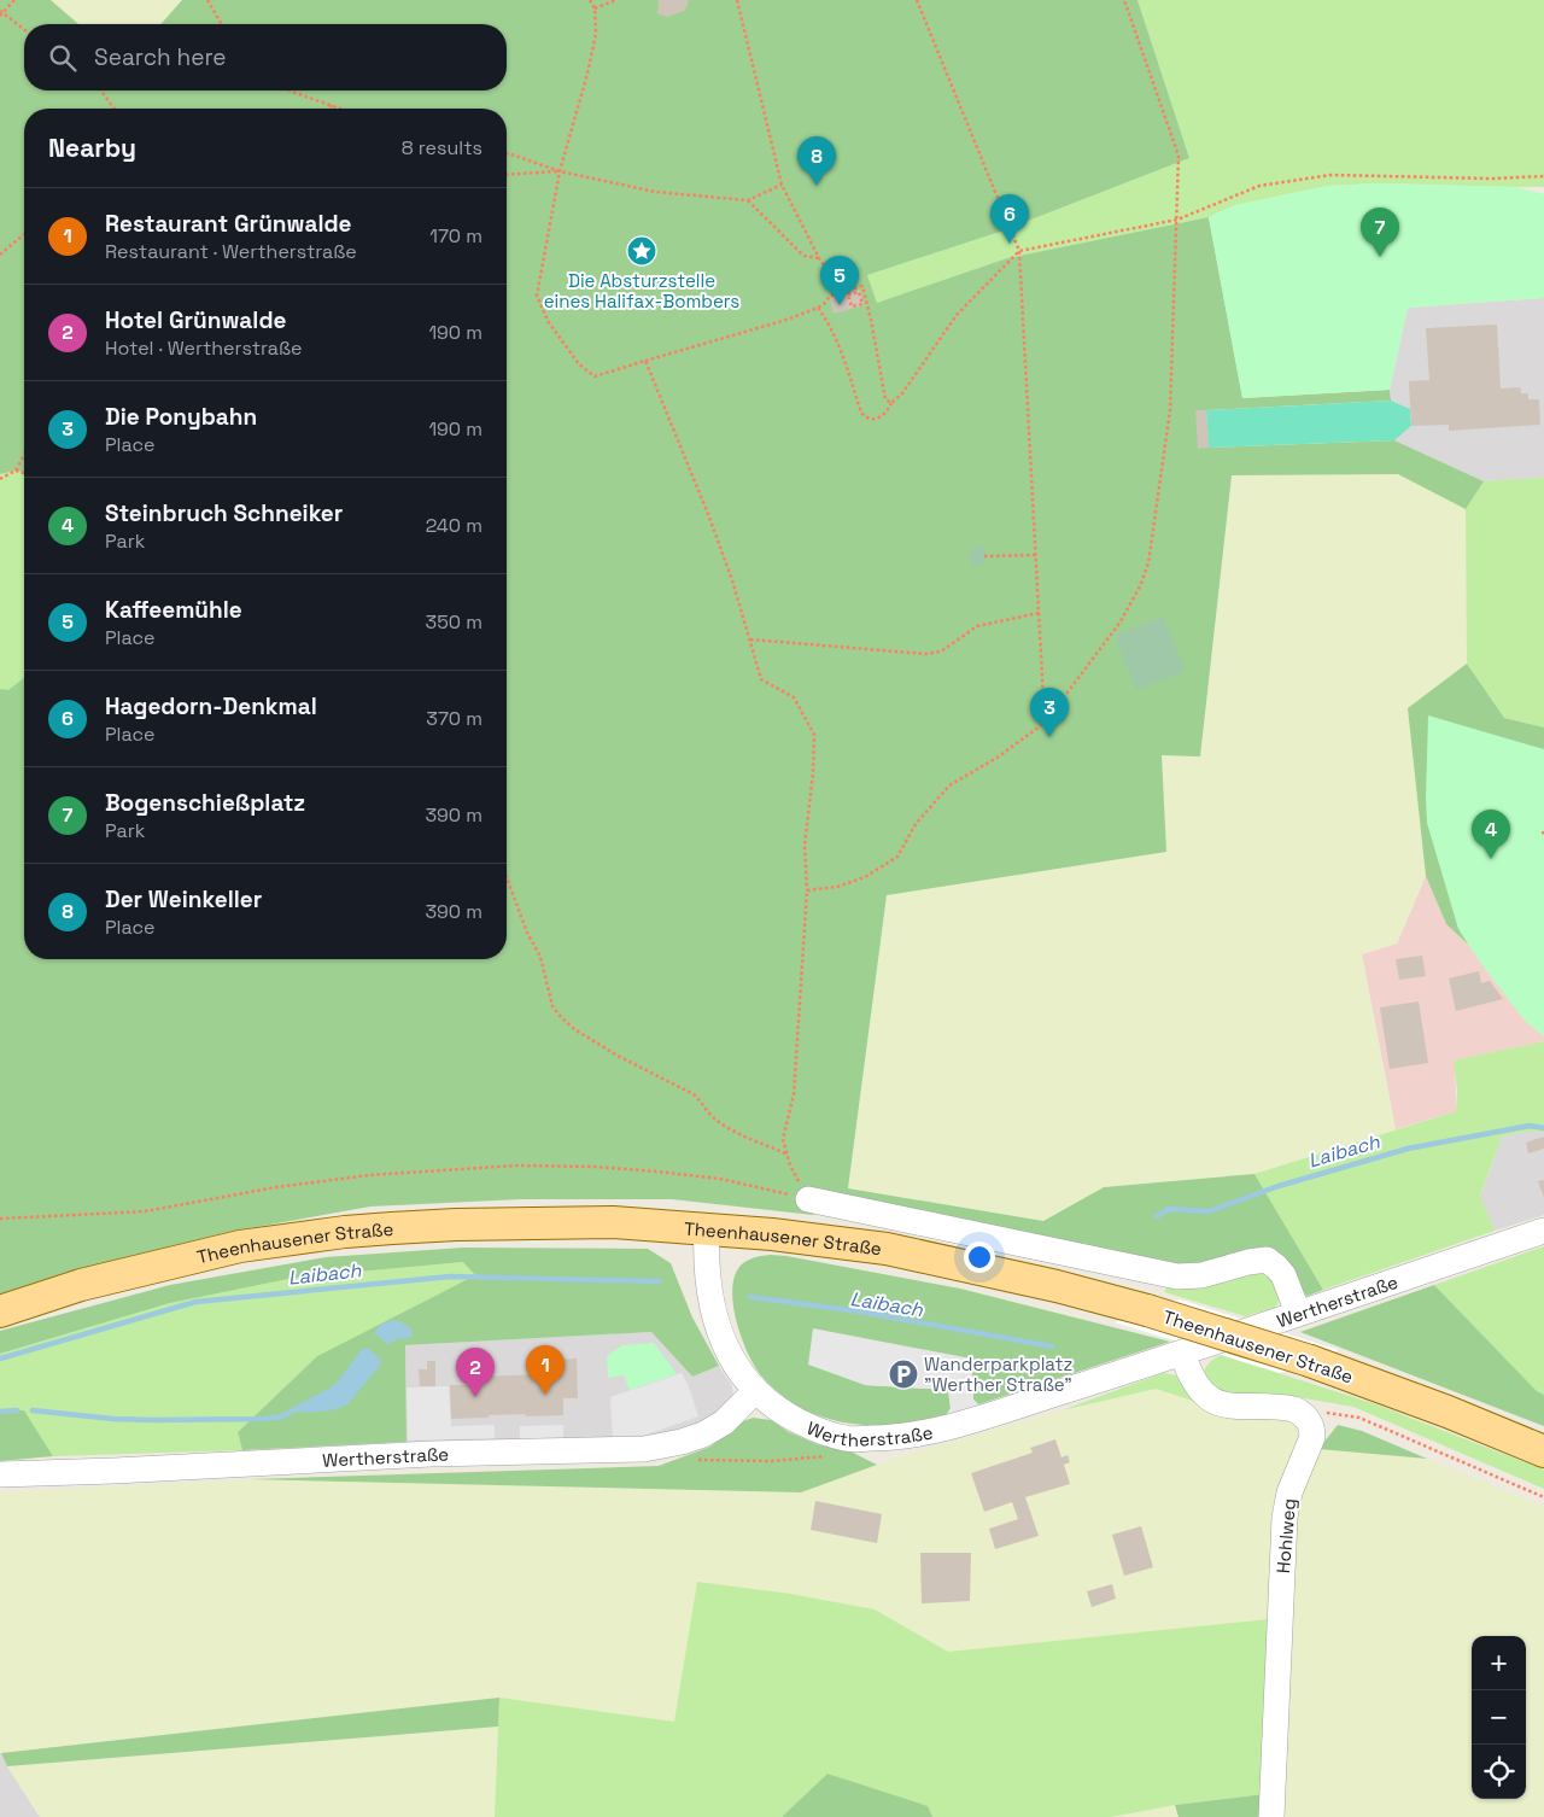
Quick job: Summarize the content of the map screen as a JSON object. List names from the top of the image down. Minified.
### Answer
{"streets":{"main road":["Theenhausener Straße"],"street":["Wertherstraße","Hohlweg"]},"crossings":[["Theenhausener Straße","Wertherstraße"]],"water":["Laibach"],"places":{"place":["Die Absturzstelle eines Halifax-Bombers"],"parking":["Wanderparkplatz \"Werther Straße\""]},"page":{"search":"Search here","heading":["Nearby","8 results"],"pins":["8","6","7","5","3","4","1","2"],"list":[{"mark":"1","name":"Restaurant Grünwalde","note":"Restaurant · Wertherstraße","value":"170 m"},{"mark":"2","name":"Hotel Grünwalde","note":"Hotel · Wertherstraße","value":"190 m"},{"mark":"3","name":"Die Ponybahn","note":"Place","value":"190 m"},{"mark":"4","name":"Steinbruch Schneiker","note":"Park","value":"240 m"},{"mark":"5","name":"Kaffeemühle","note":"Place","value":"350 m"},{"mark":"6","name":"Hagedorn-Denkmal","note":"Place","value":"370 m"},{"mark":"7","name":"Bogenschießplatz","note":"Park","value":"390 m"},{"mark":"8","name":"Der Weinkeller","note":"Place","value":"390 m"}],"map_buttons":["+","−"]}}
